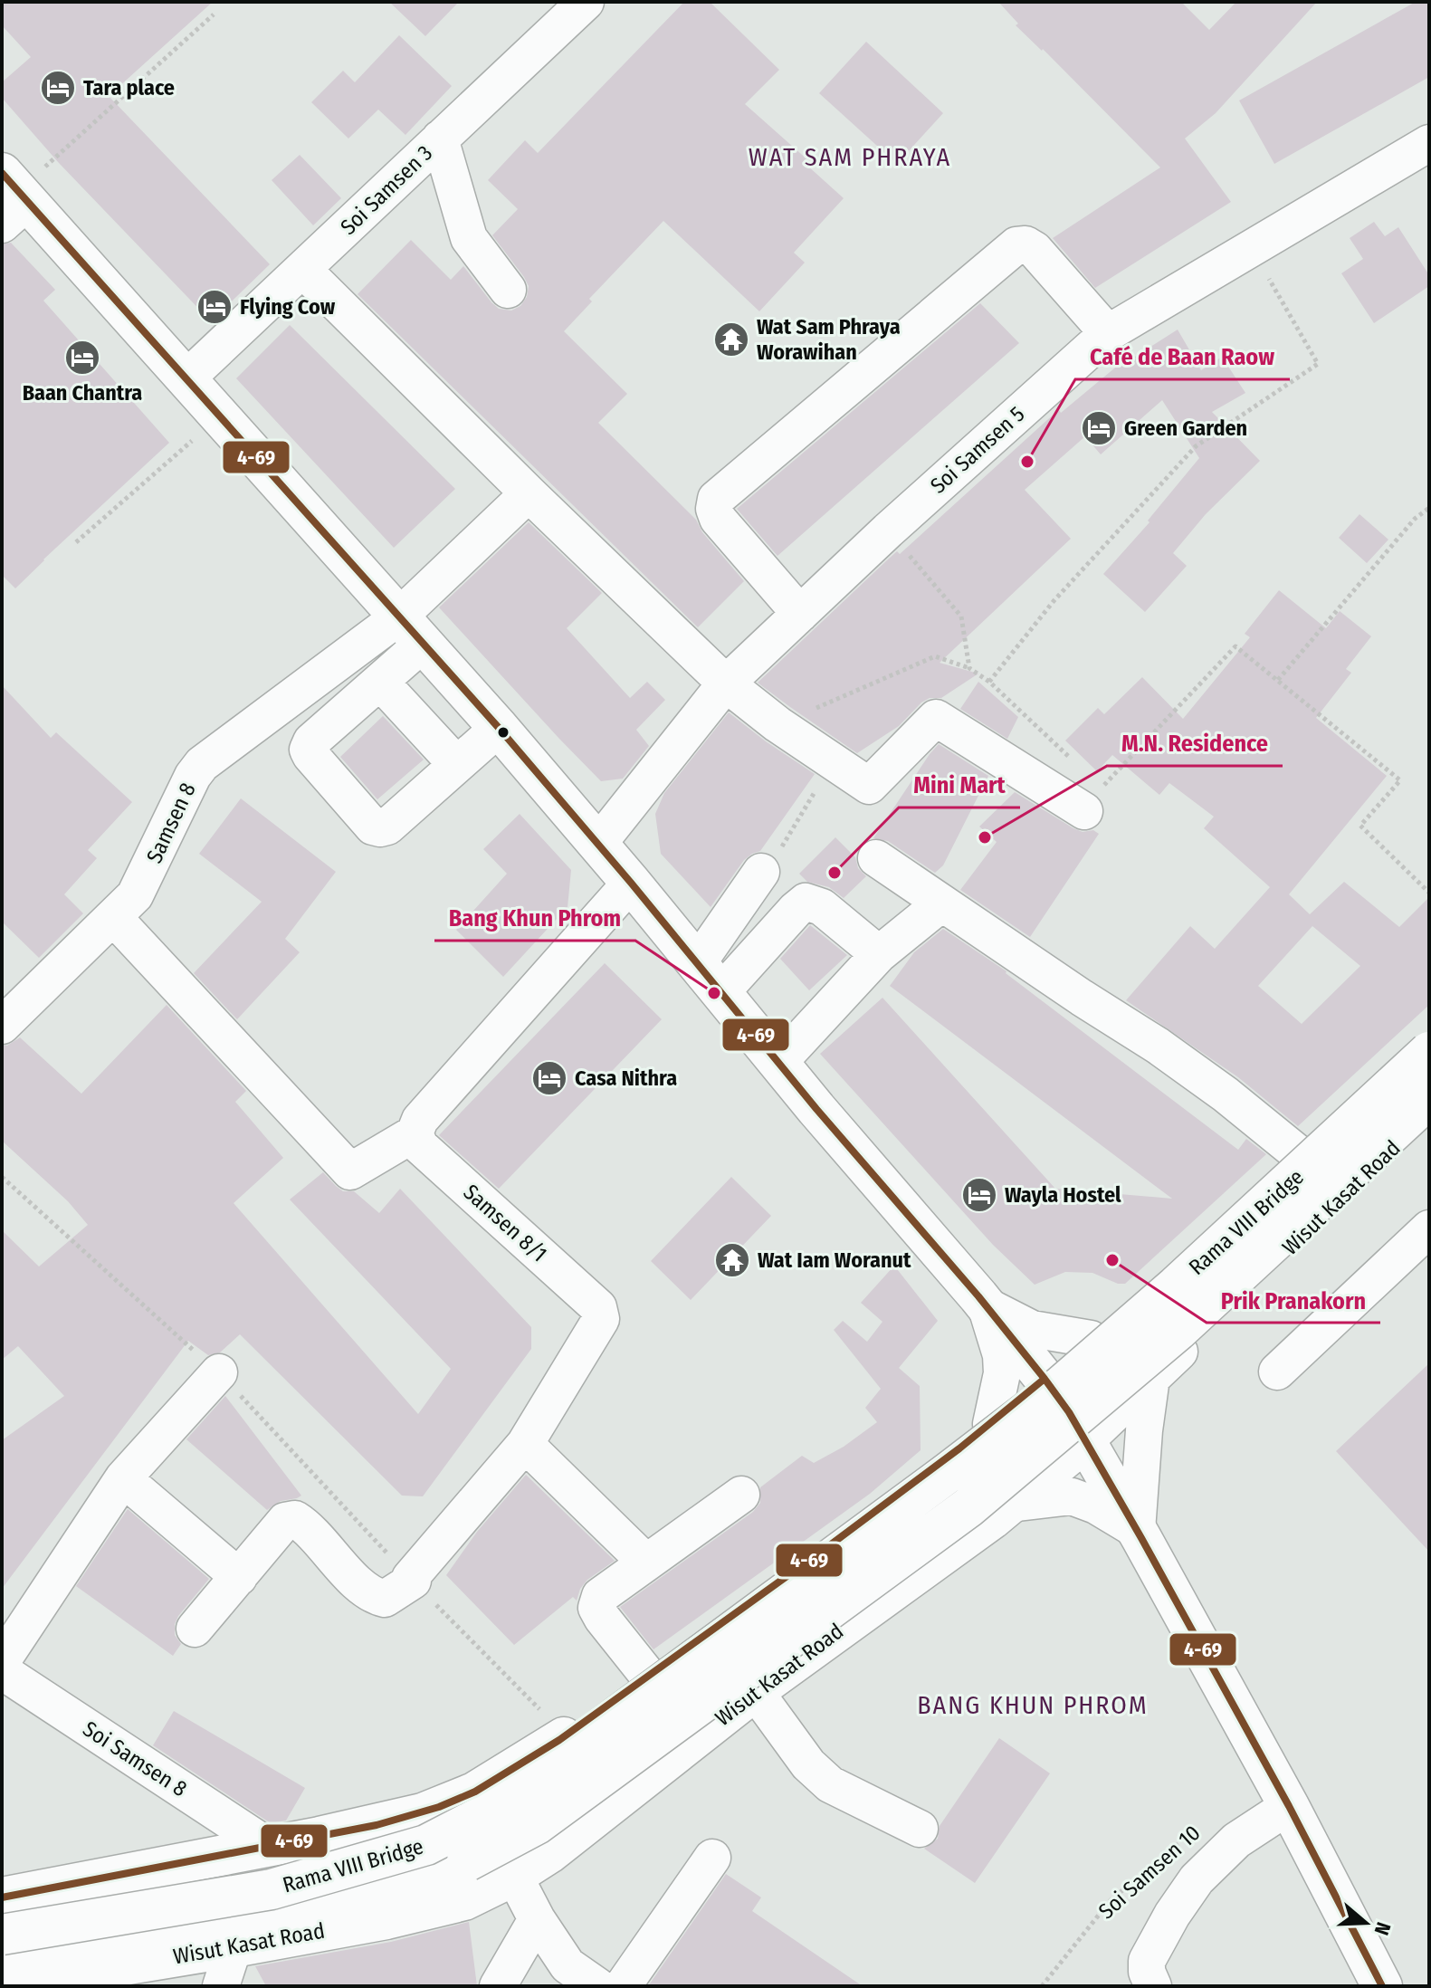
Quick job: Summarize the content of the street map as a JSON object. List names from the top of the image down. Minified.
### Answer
{"streets":{"main road":["Wisut Kasat Road","Rama VIII Bridge"],"street":["Soi Samsen 3","Soi Samsen 5","Samsen 8","Samsen 8/1","Soi Samsen 8"],"path":["Soi Samsen 10"]},"districts":["WAT SAM PHRAYA","BANG KHUN PHROM"],"places":{"hotel":["Tara place","Flying Cow","Baan Chantra","Green Garden","Casa Nithra","Wayla Hostel"],"temple":["Wat Sam Phraya Worawihan","Wat Iam Woranut"],"other":["Café de Baan Raow","M.N. Residence","Mini Mart","Bang Khun Phrom","Prik Pranakorn"]},"lines":["transit line 4-69"],"north":"right"}
